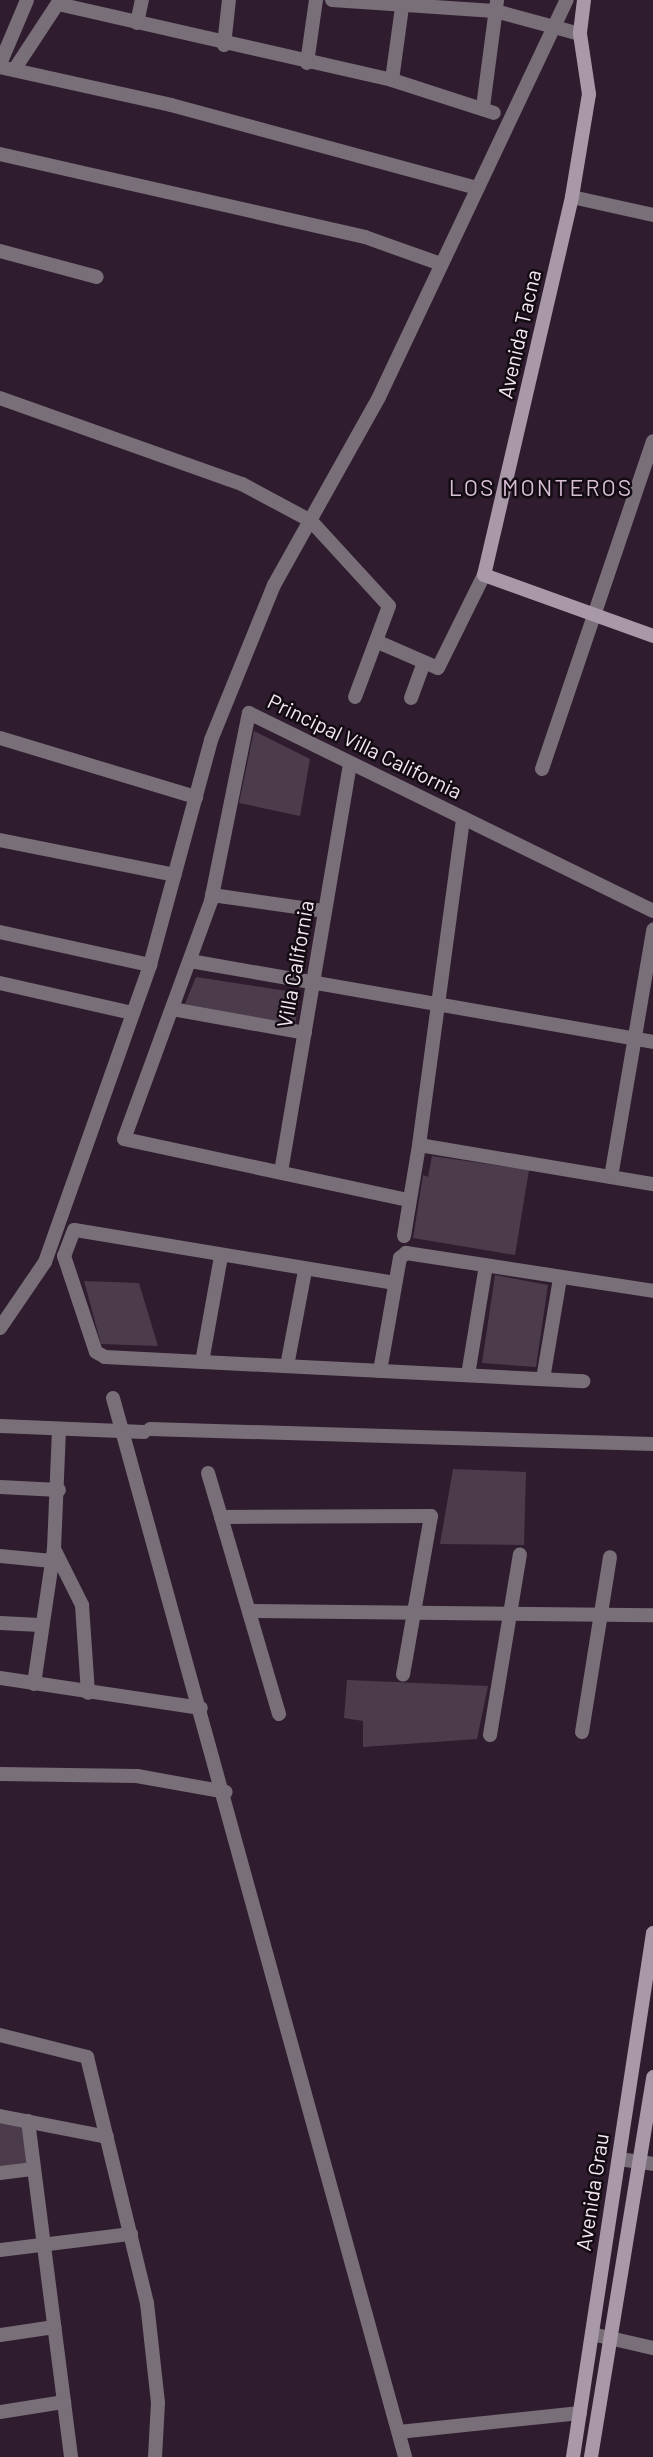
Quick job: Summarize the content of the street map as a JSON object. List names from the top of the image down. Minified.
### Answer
{"streets":{"street":["Avenida Tacna","Principal Villa California","Villa California","Avenida Grau"]},"crossings":[["Principal Villa California","Villa California"]],"districts":["LOS MONTEROS"]}
